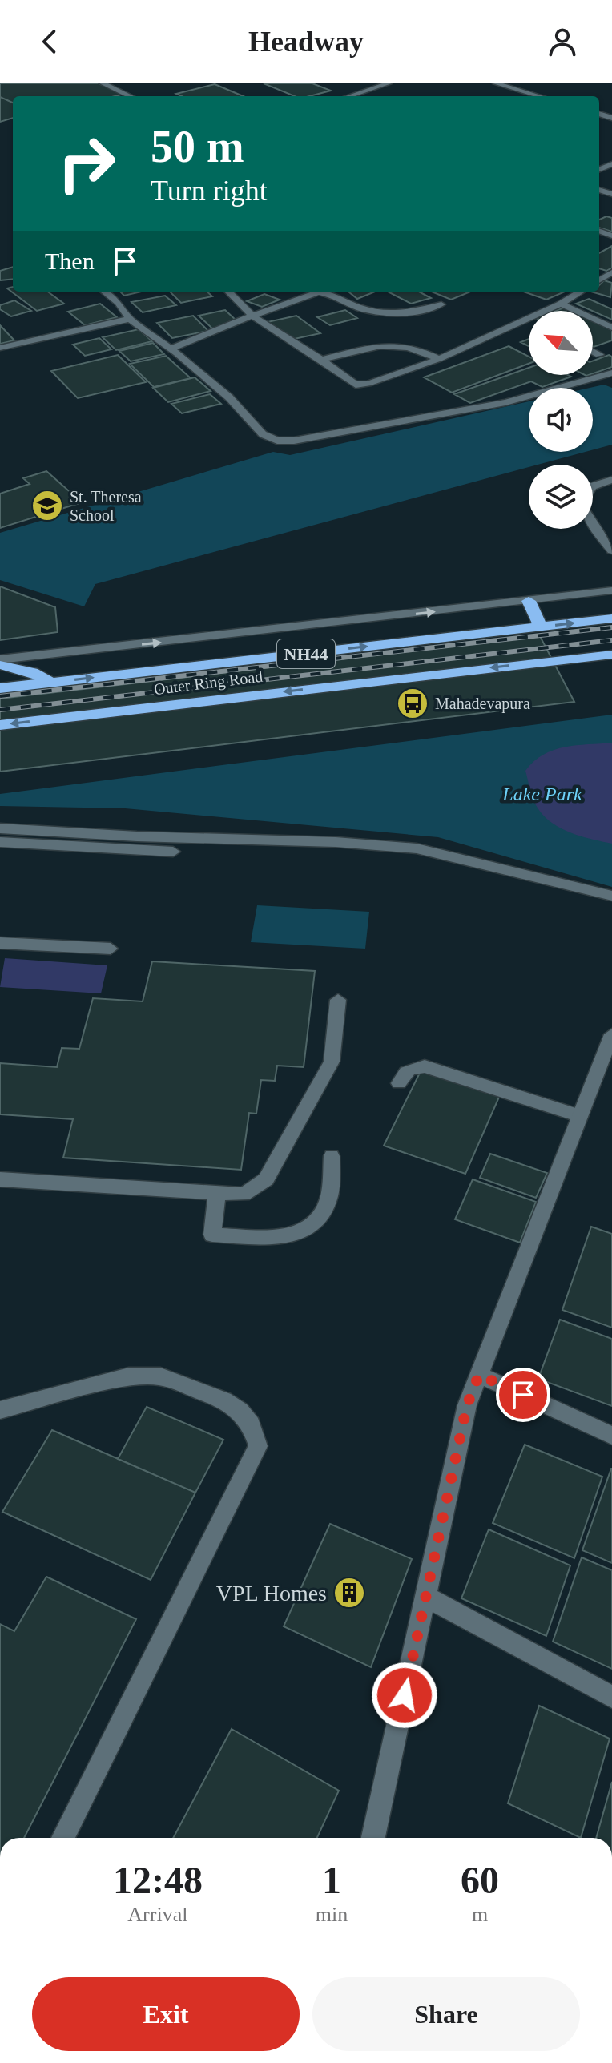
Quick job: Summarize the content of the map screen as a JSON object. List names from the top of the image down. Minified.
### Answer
{"streets":{"highway":["NH44","Outer Ring Road"]},"parks":["Lake Park"],"places":{"school or university":["St. Theresa School"],"bus stop":["Mahadevapura"],"building":["VPL Homes"]},"north":"top left","page":{"header":"Headway","turn":["50 m","Turn right"],"then":"Then","eta":["12:48","Arrival","1","min","60","m"],"buttons":["Exit","Share"]}}
